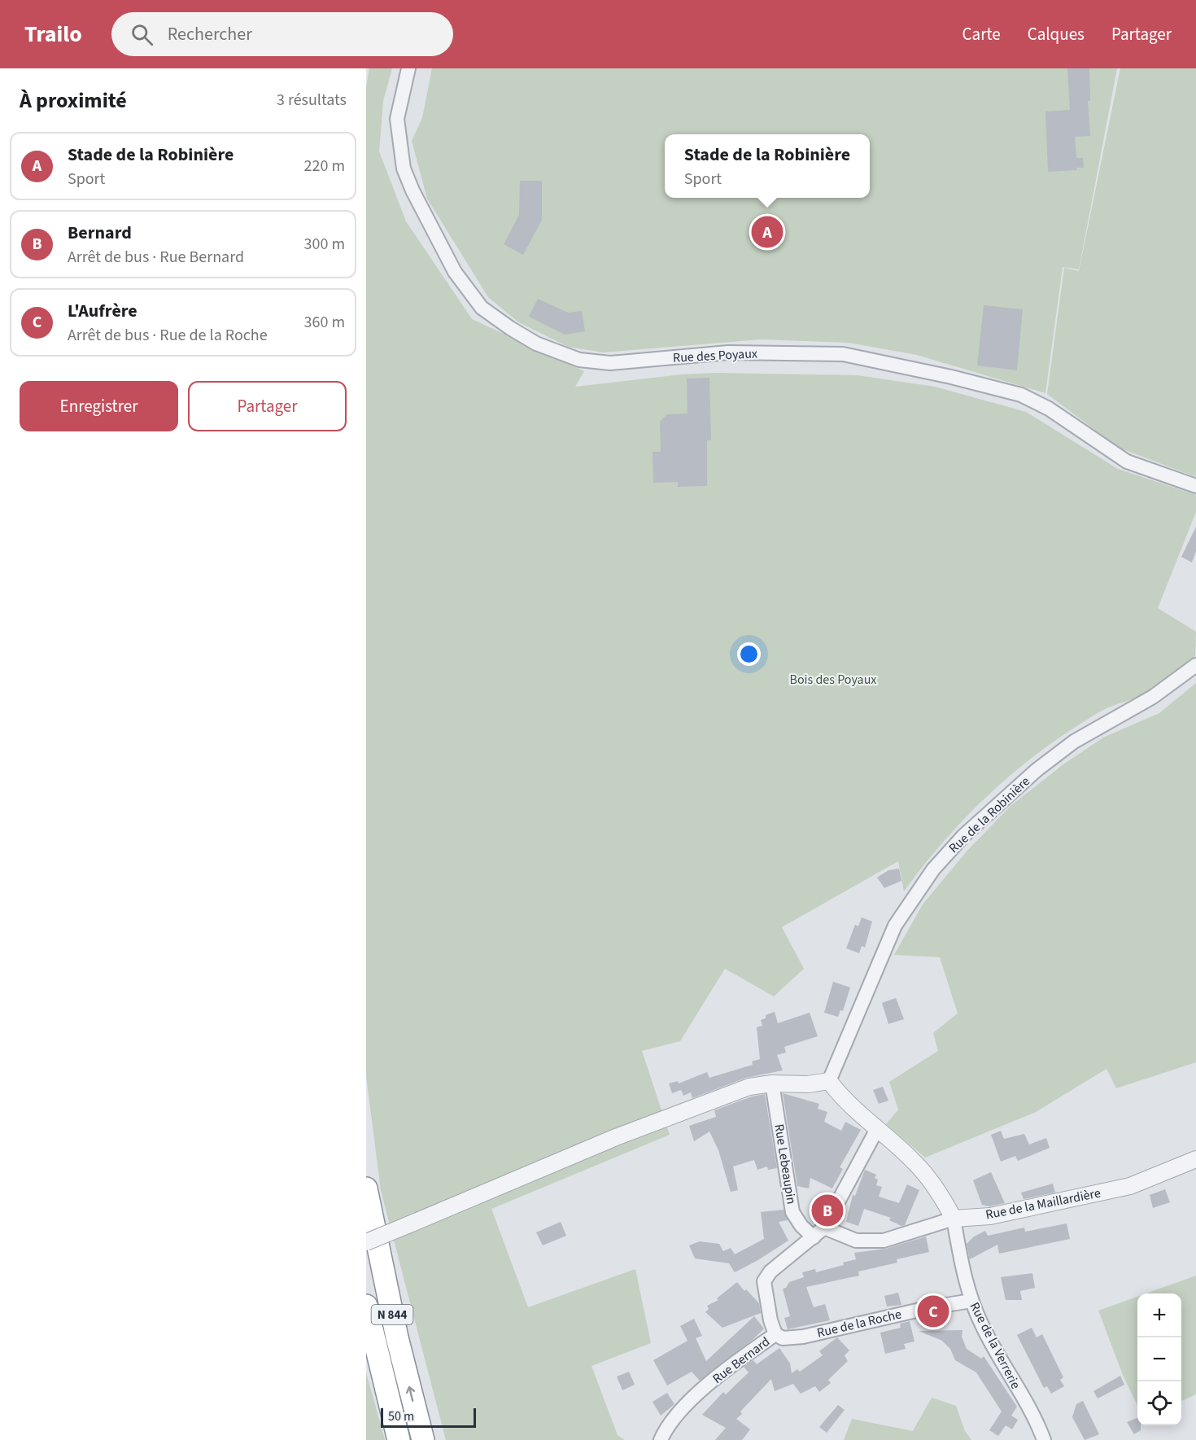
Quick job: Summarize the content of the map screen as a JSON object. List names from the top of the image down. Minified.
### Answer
{"streets":{"highway":["N 844"],"street":["Rue des Poyaux","Rue de la Robinière","Rue Lebeaupin","Rue de la Maillardière","Rue de la Roche","Rue de la Verrerie","Rue Bernard"]},"crossings":[["Rue Lebeaupin","Rue Bernard"],["Rue de la Maillardière","Rue de la Verrerie"],["Rue de la Roche","Rue de la Verrerie"],["Rue de la Roche","Rue Bernard"]],"parks":["Bois des Poyaux"],"scale_bar":"50 m","page":{"header":"Trailo","search":"Rechercher","nav":["Carte","Calques","Partager"],"heading":["À proximité","3 résultats"],"list":[{"mark":"A","name":"Stade de la Robinière","note":"Sport","value":"220 m"},{"mark":"B","name":"Bernard","note":"Arrêt de bus · Rue Bernard","value":"300 m"},{"mark":"C","name":"L'Aufrère","note":"Arrêt de bus · Rue de la Roche","value":"360 m"}],"popup":["Stade de la Robinière","Sport"],"pins":["A","B","C"],"buttons":["Enregistrer","Partager"],"map_buttons":["+","−"],"scale":"50 m"}}
